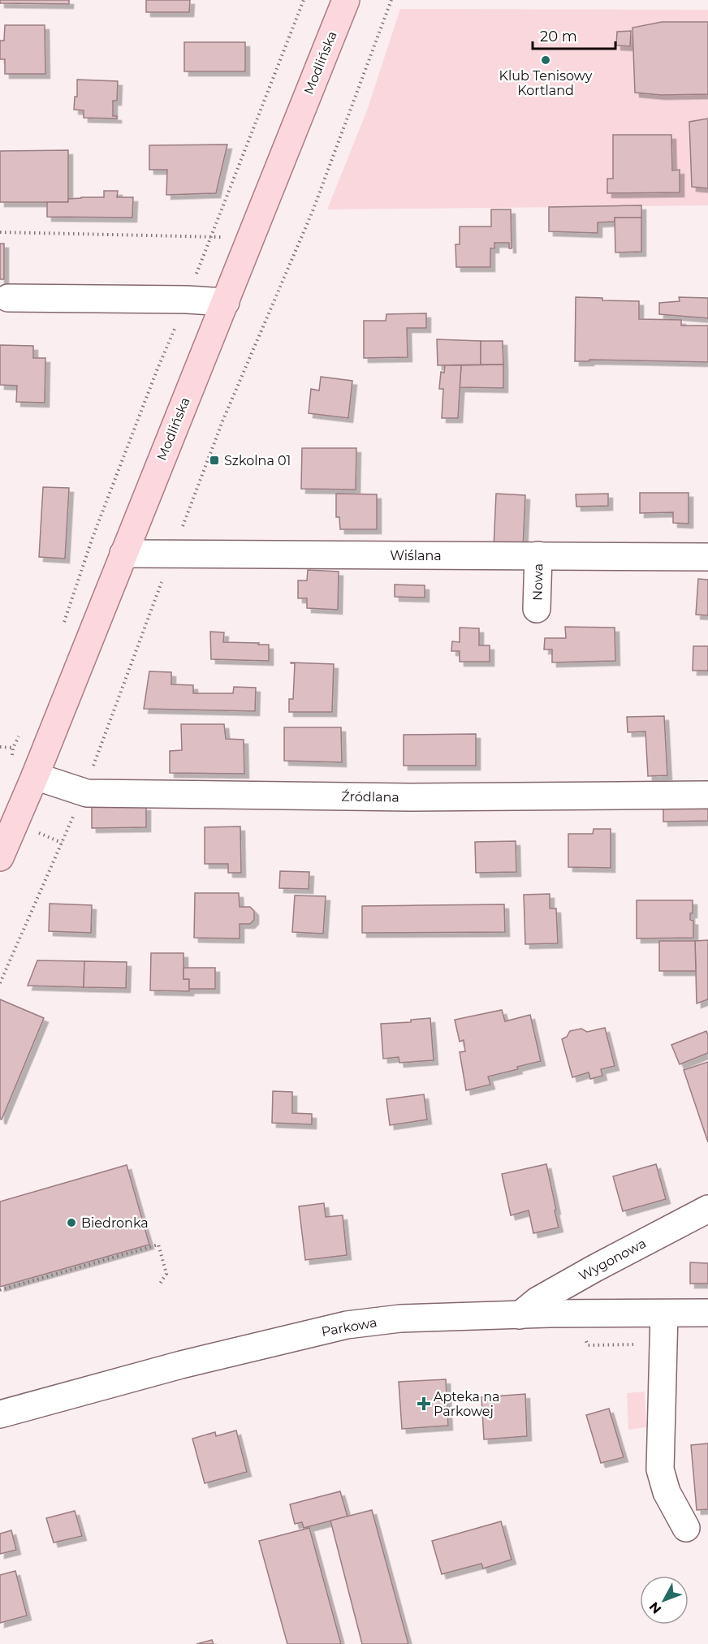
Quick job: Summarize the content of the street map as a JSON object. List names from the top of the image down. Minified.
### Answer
{"streets":{"main road":["Modlińska"],"street":["Wiślana","Nowa","Źródlana","Wygonowa","Parkowa"]},"crossings":[["Modlińska","Wiślana"],["Modlińska","Źródlana"],["Wiślana","Nowa"],["Wygonowa","Parkowa"]],"places":{"other":["Klub Tenisowy Kortland","Biedronka"],"transit":["Szkolna 01"],"health":["Apteka na Parkowej"]},"scale_bar":"20 m","north":"bottom left"}
